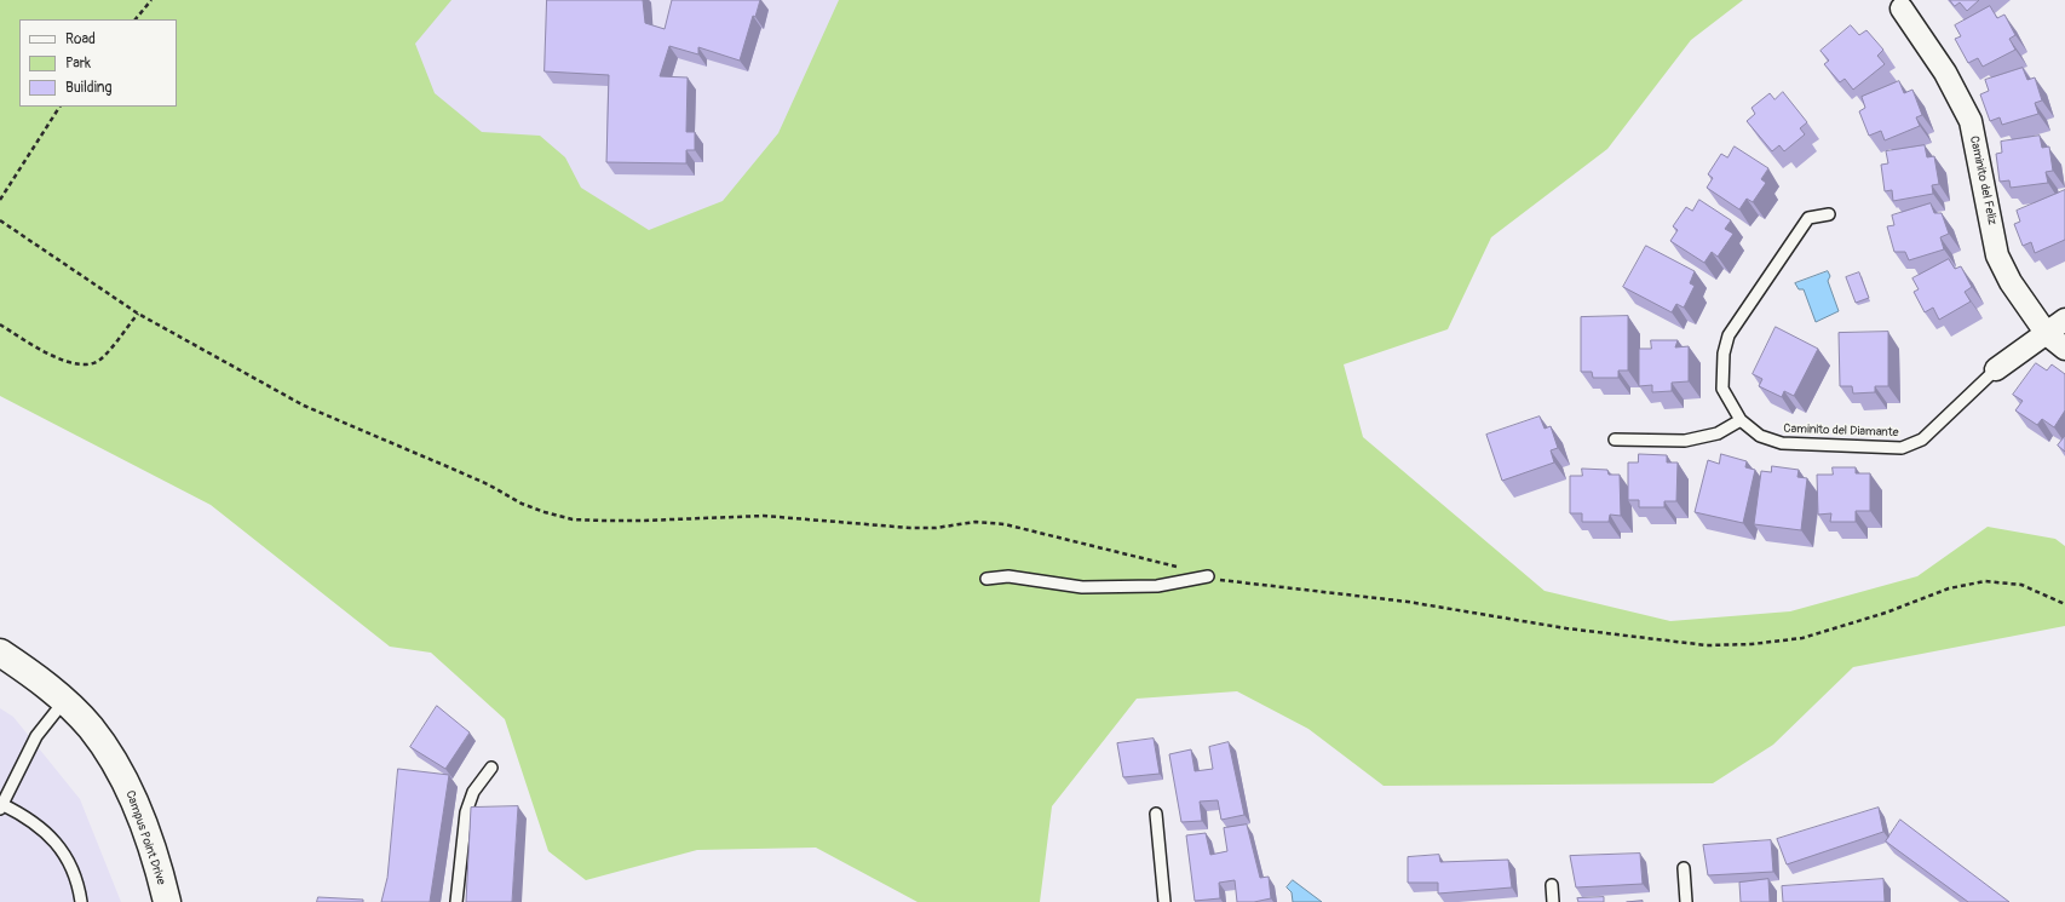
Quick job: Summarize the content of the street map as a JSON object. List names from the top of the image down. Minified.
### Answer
{"streets":{"street":["Caminito del Feliz","Campus Point Drive"],"lane":["Caminito del Diamante"]},"legend":["Road","Park","Building"]}
